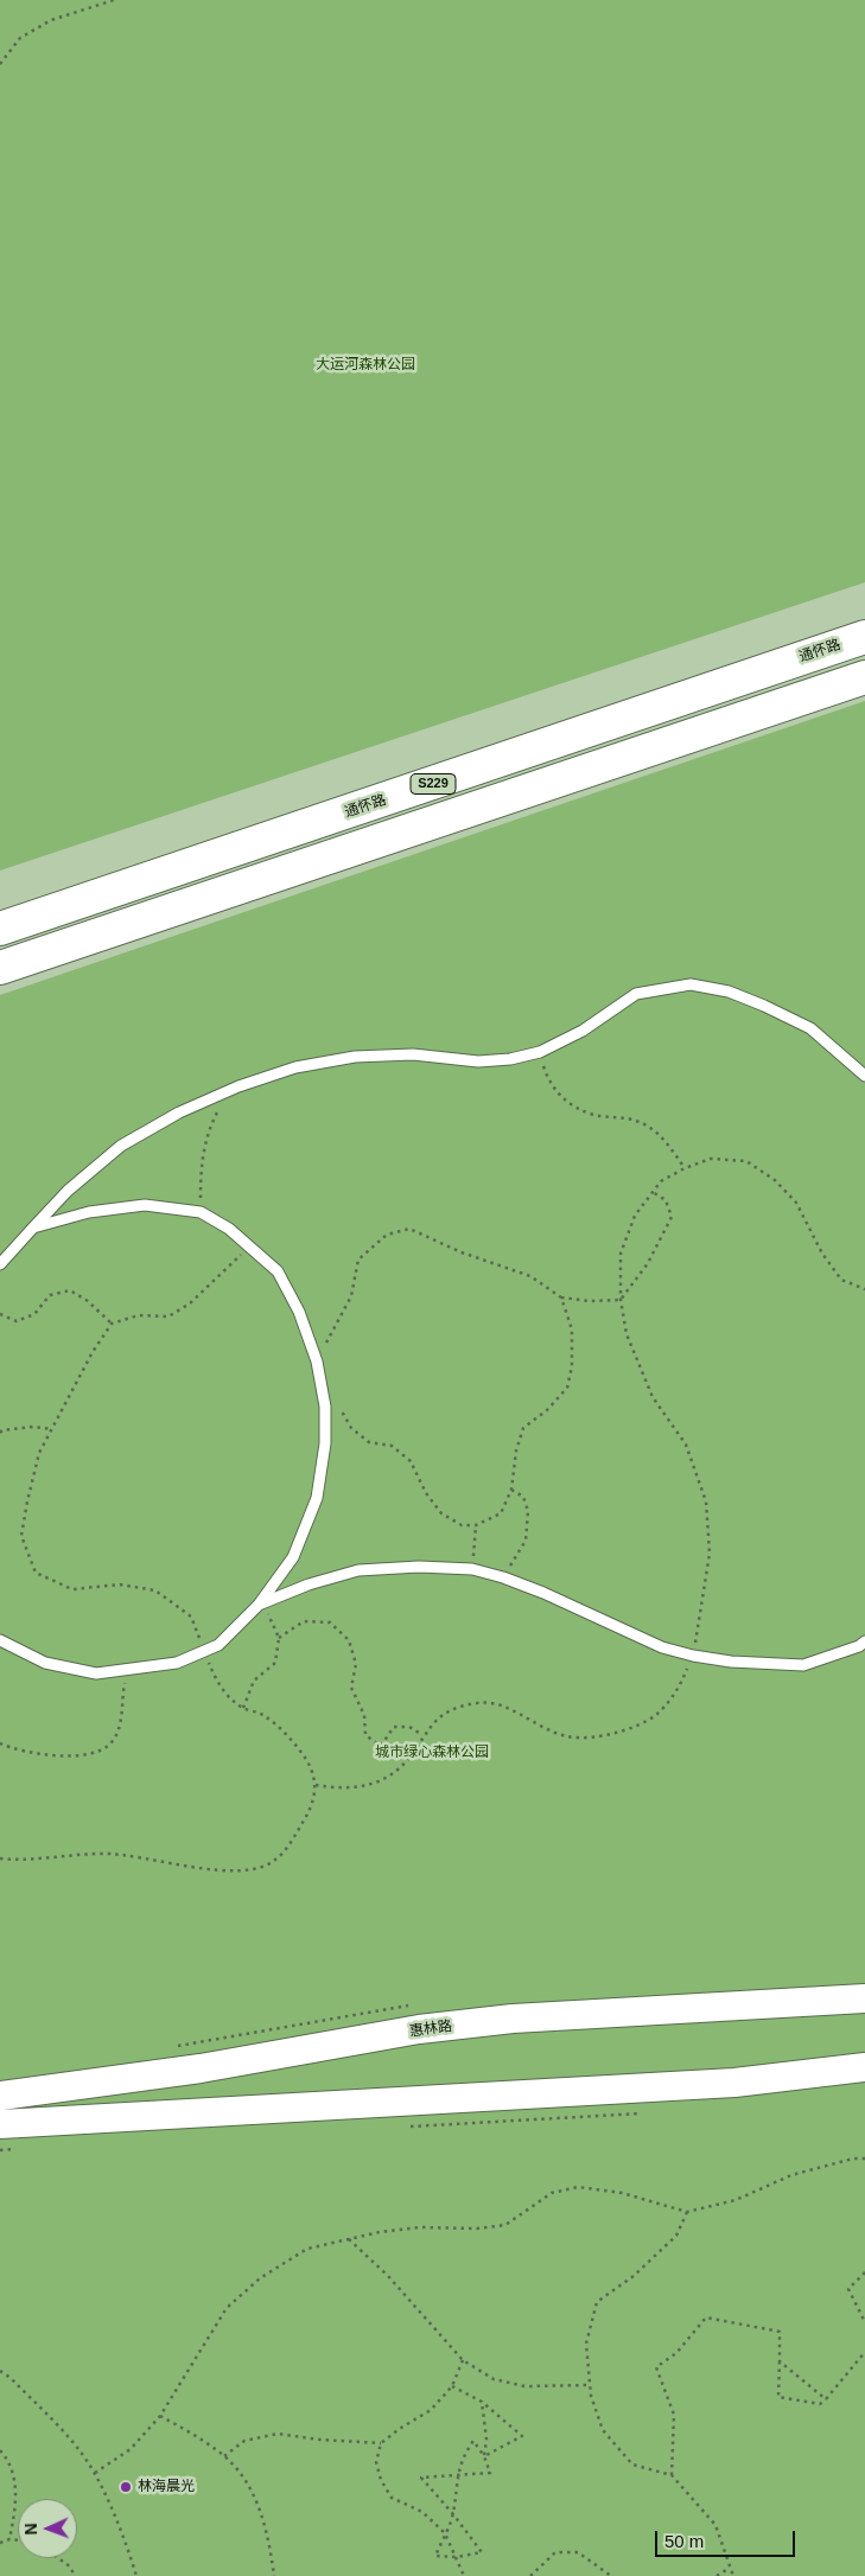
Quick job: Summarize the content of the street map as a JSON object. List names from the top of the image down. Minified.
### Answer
{"streets":{"main road":["通怀路","S229","惠林路"]},"parks":["大运河森林公园","城市绿心森林公园"],"places":["林海晨光"],"scale_bar":"50 m","north":"left"}
